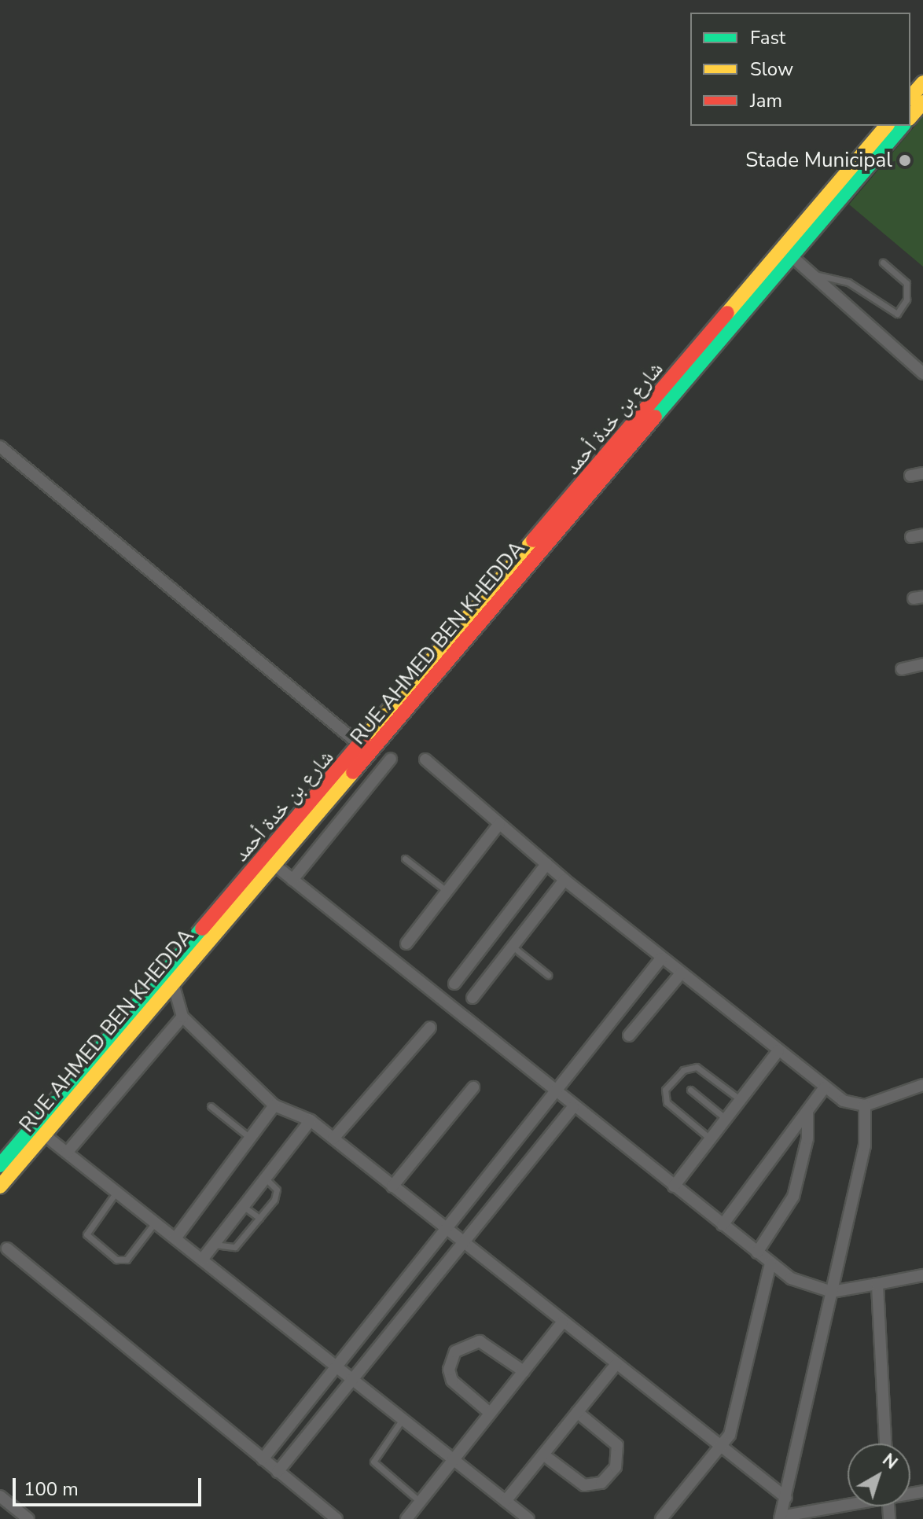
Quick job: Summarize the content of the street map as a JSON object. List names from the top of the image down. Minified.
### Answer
{"streets":{"main road":["شارع بن خدة أحمد","RUE AHMED BEN KHEDDA"]},"places":["Stade Municipal"],"legend":["Fast","Slow","Jam"],"scale_bar":"100 m","north":"top right"}
